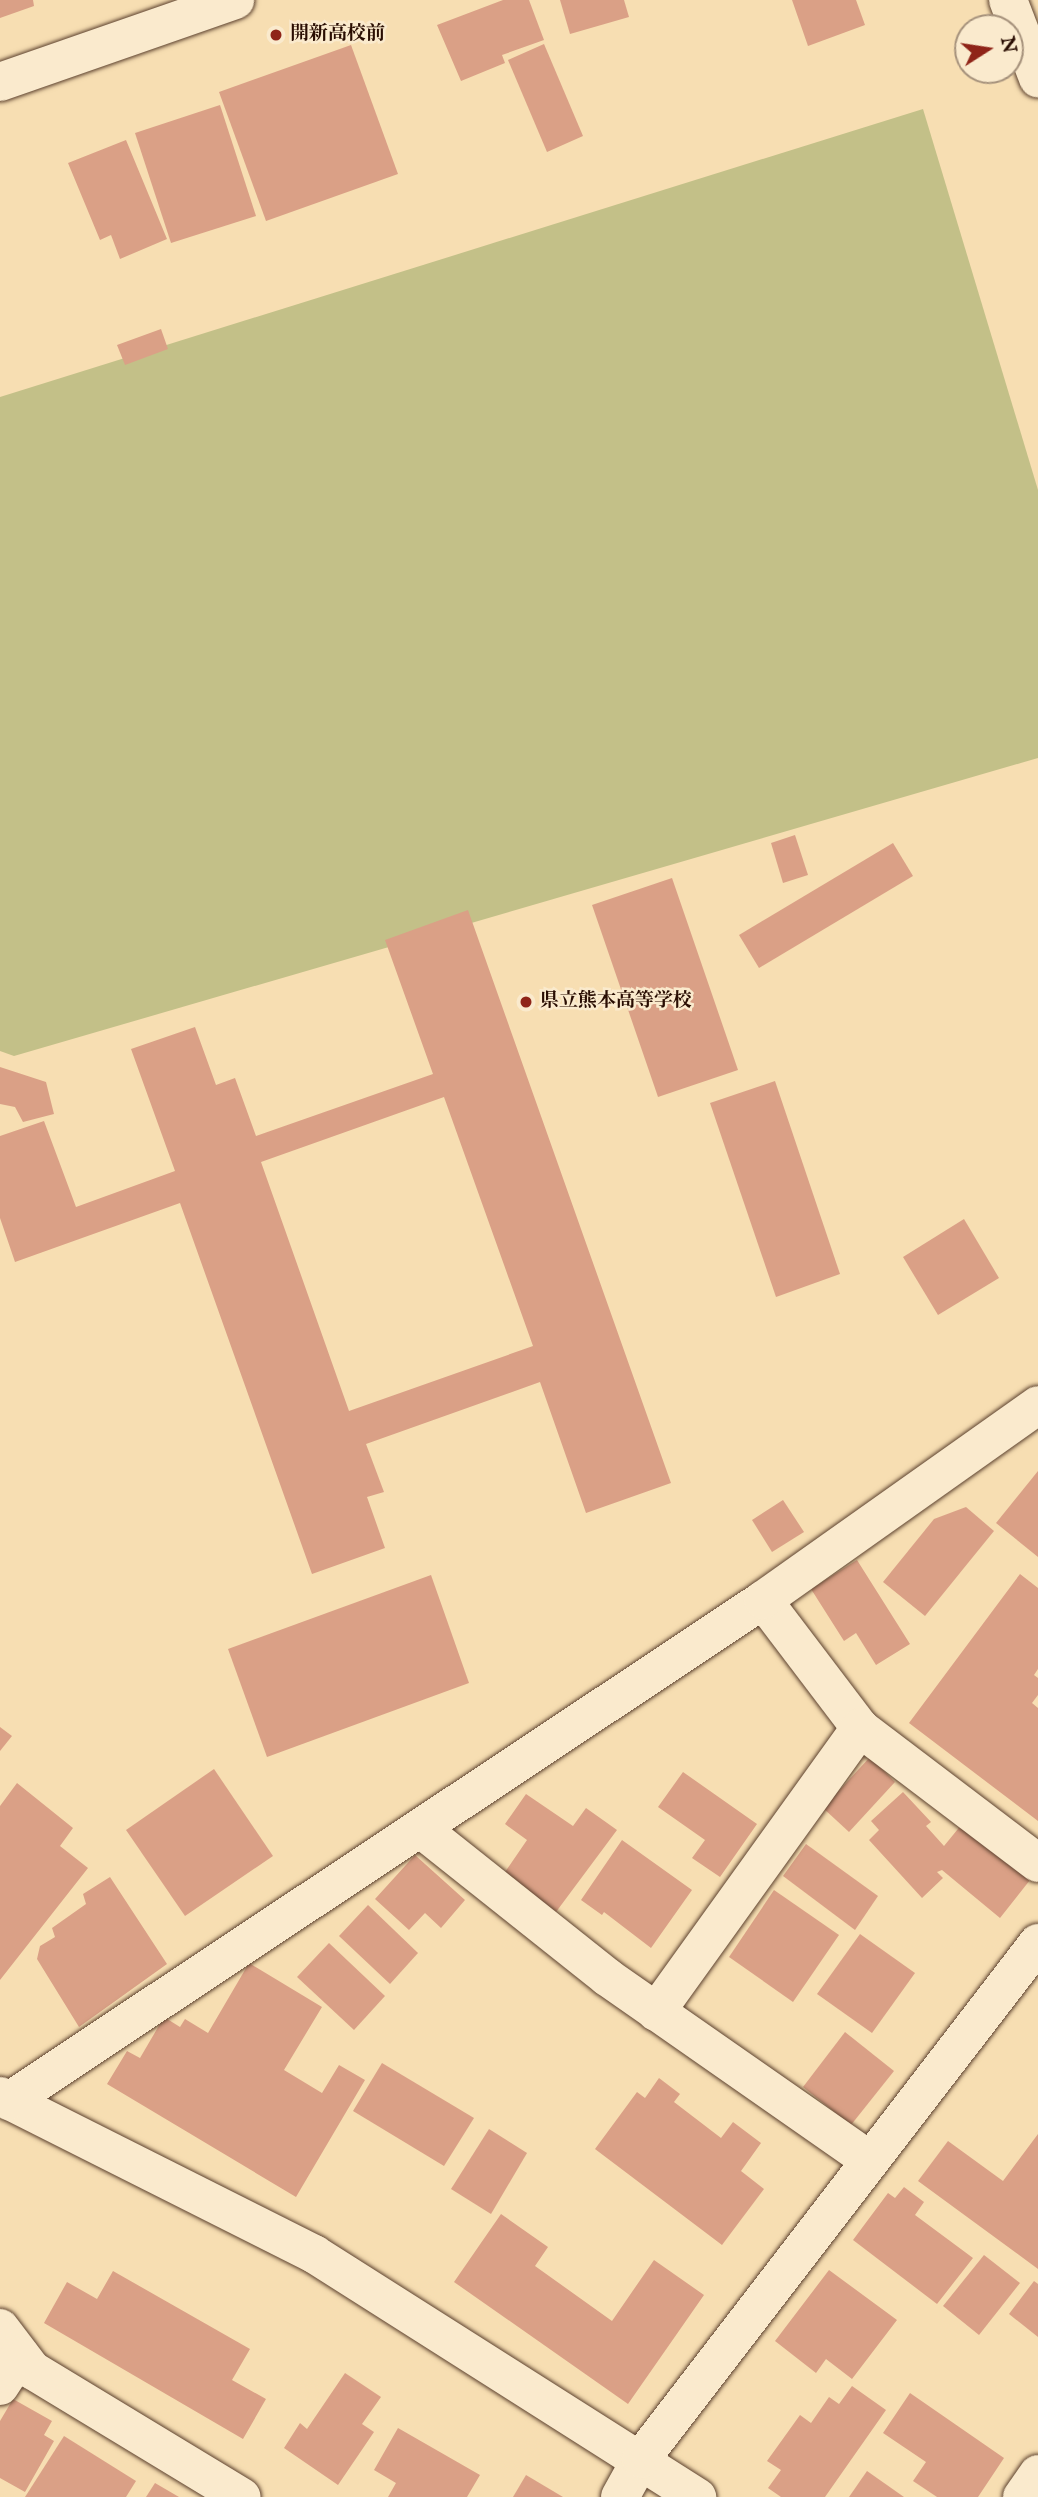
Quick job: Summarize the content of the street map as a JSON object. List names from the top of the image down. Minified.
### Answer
{"places":["開新高校前","県立熊本高等学校"],"north":"right"}
